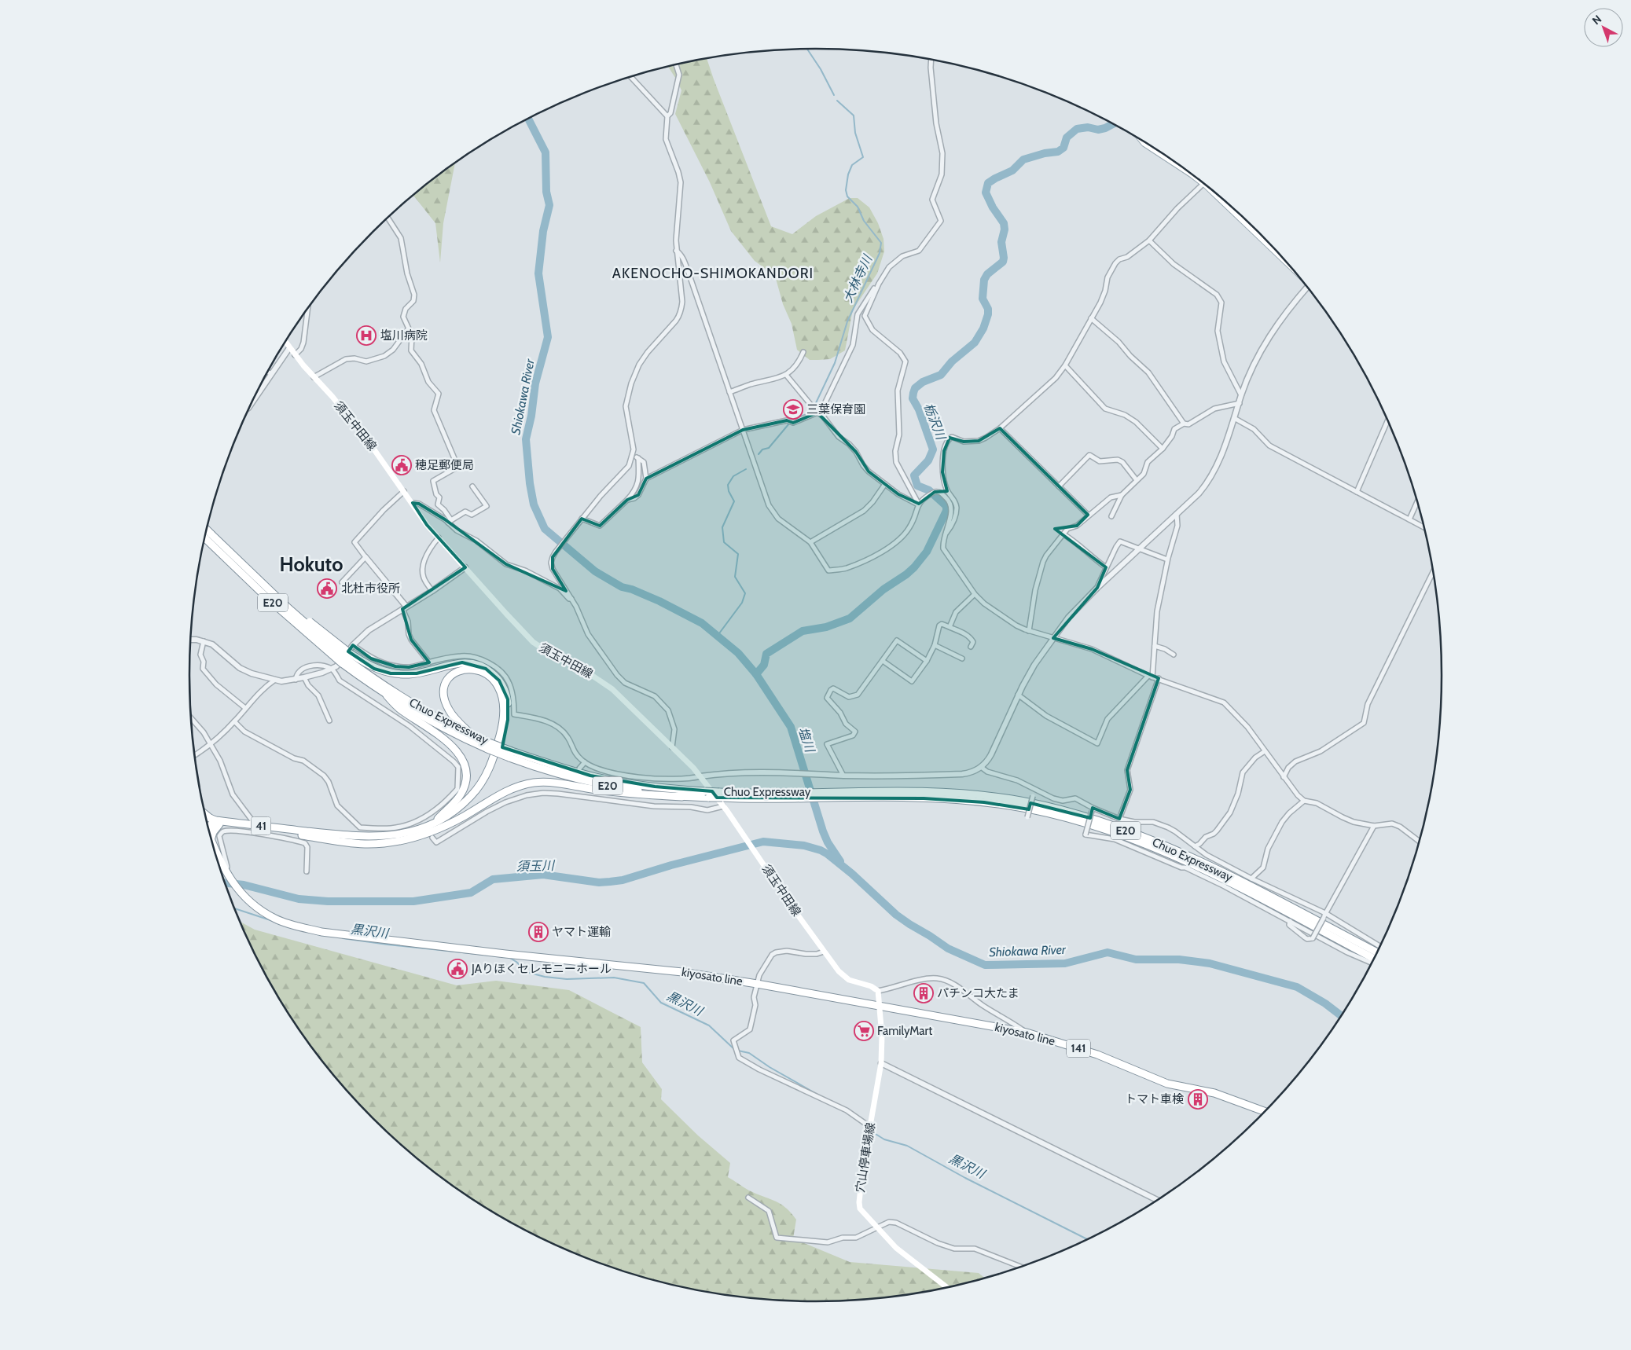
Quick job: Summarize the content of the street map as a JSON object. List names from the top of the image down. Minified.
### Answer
{"streets":{"highway":["E20","Chuo Expressway","41","kiyosato line","141"],"main road":["須玉中田線","穴山停車場線"]},"crossings":[["須玉中田線","穴山停車場線"],["kiyosato line","穴山停車場線"]],"districts":["AKENOCHO-SHIMOKANDORI","Hokuto"],"water":["大林寺川","Shiokawa River","栃沢川","塩川","須玉川","黒沢川"],"places":{"hospital":["塩川病院"],"school or university":["三葉保育園"],"public building":["穂足郵便局","北杜市役所","JAりほくセレモニーホール"],"building":["ヤマト運輸","パチンコ大たま","トマト車検"],"supermarket":["FamilyMart"]},"north":"top left"}
